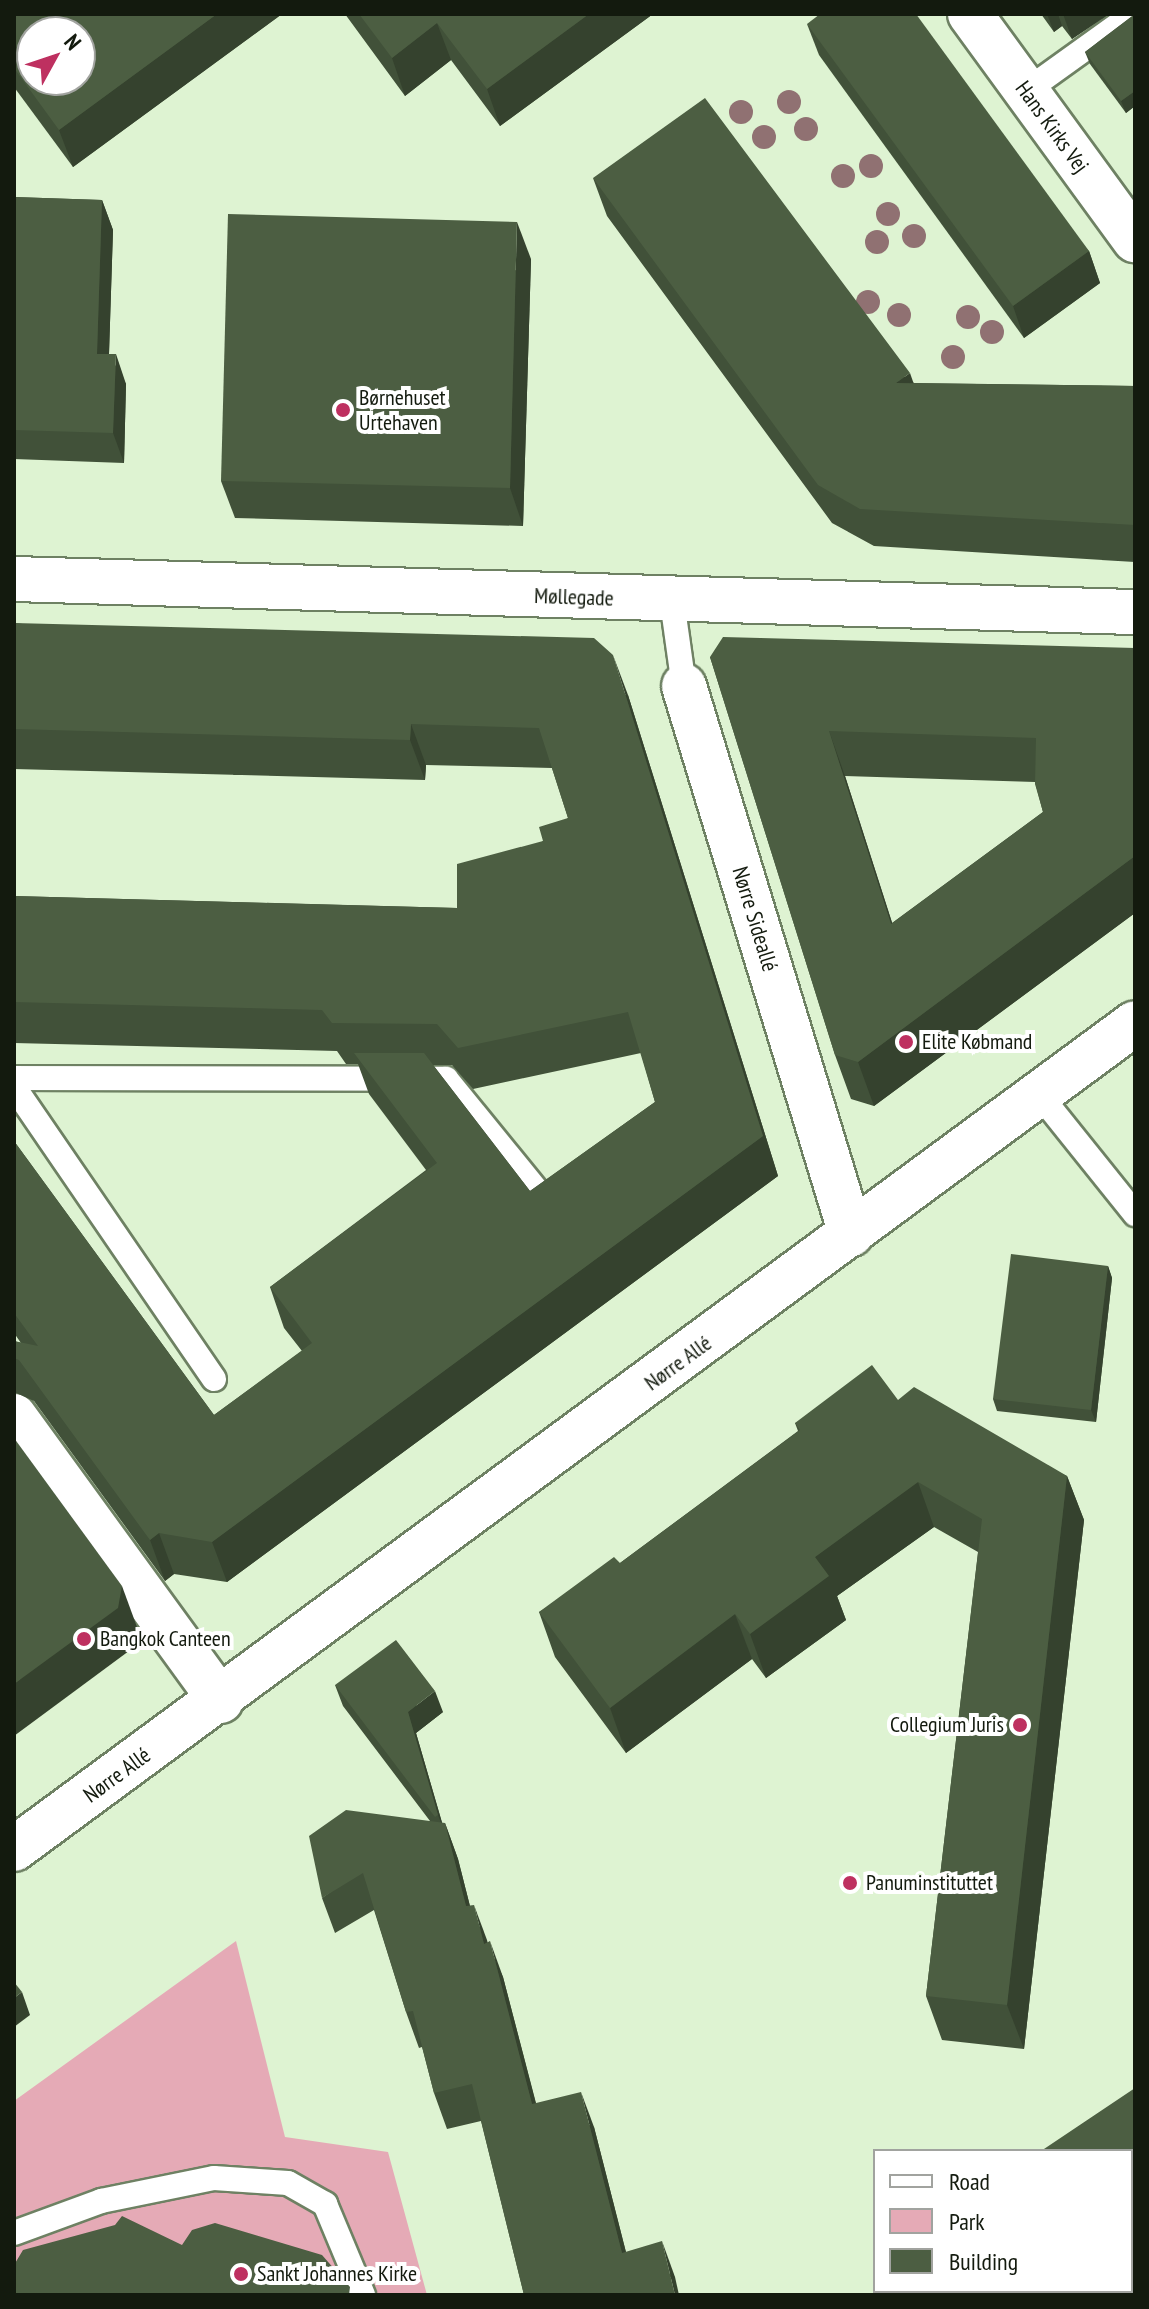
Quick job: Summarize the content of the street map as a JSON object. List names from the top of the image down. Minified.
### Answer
{"streets":{"street":["Hans Kirks Vej","Møllegade","Nørre Sideallé","Nørre Allé"]},"crossings":[["Møllegade","Nørre Sideallé"],["Nørre Sideallé","Nørre Allé"]],"places":["Børnehuset Urtehaven","Elite Købmand","Bangkok Canteen","Collegium Juris","Panuminstituttet","Sankt Johannes Kirke"],"legend":["Road","Park","Building"],"north":"top right"}
